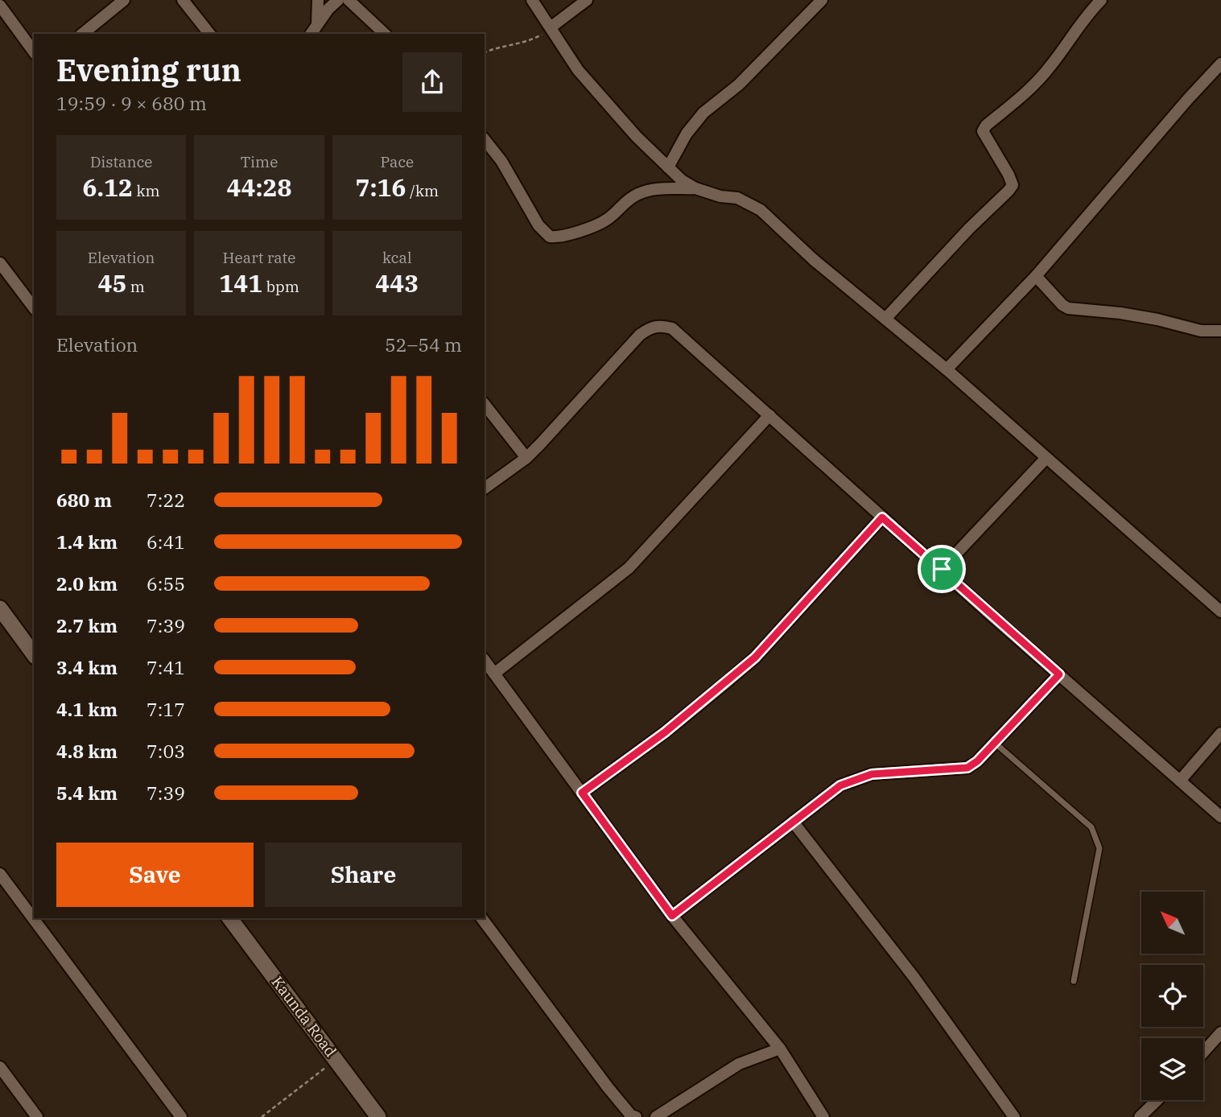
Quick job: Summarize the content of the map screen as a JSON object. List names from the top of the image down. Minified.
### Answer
{"streets":{"street":["Kaunda Road"]},"north":"top left","page":{"heading":["Evening run","19:59 · 9 × 680 m"],"stats":[["Distance","6.12 km"],["Time","44:28"],["Pace","7:16 /km"],["Elevation","45 m"],["Heart rate","141 bpm"],["kcal","443"]],"chart":["Elevation","52–54 m"],"list":[{"name":"680 m","note":"7:22"},{"name":"1.4 km","note":"6:41"},{"name":"2.0 km","note":"6:55"},{"name":"2.7 km","note":"7:39"},{"name":"3.4 km","note":"7:41"},{"name":"4.1 km","note":"7:17"},{"name":"4.8 km","note":"7:03"},{"name":"5.4 km","note":"7:39"}],"buttons":["Save","Share"]}}
